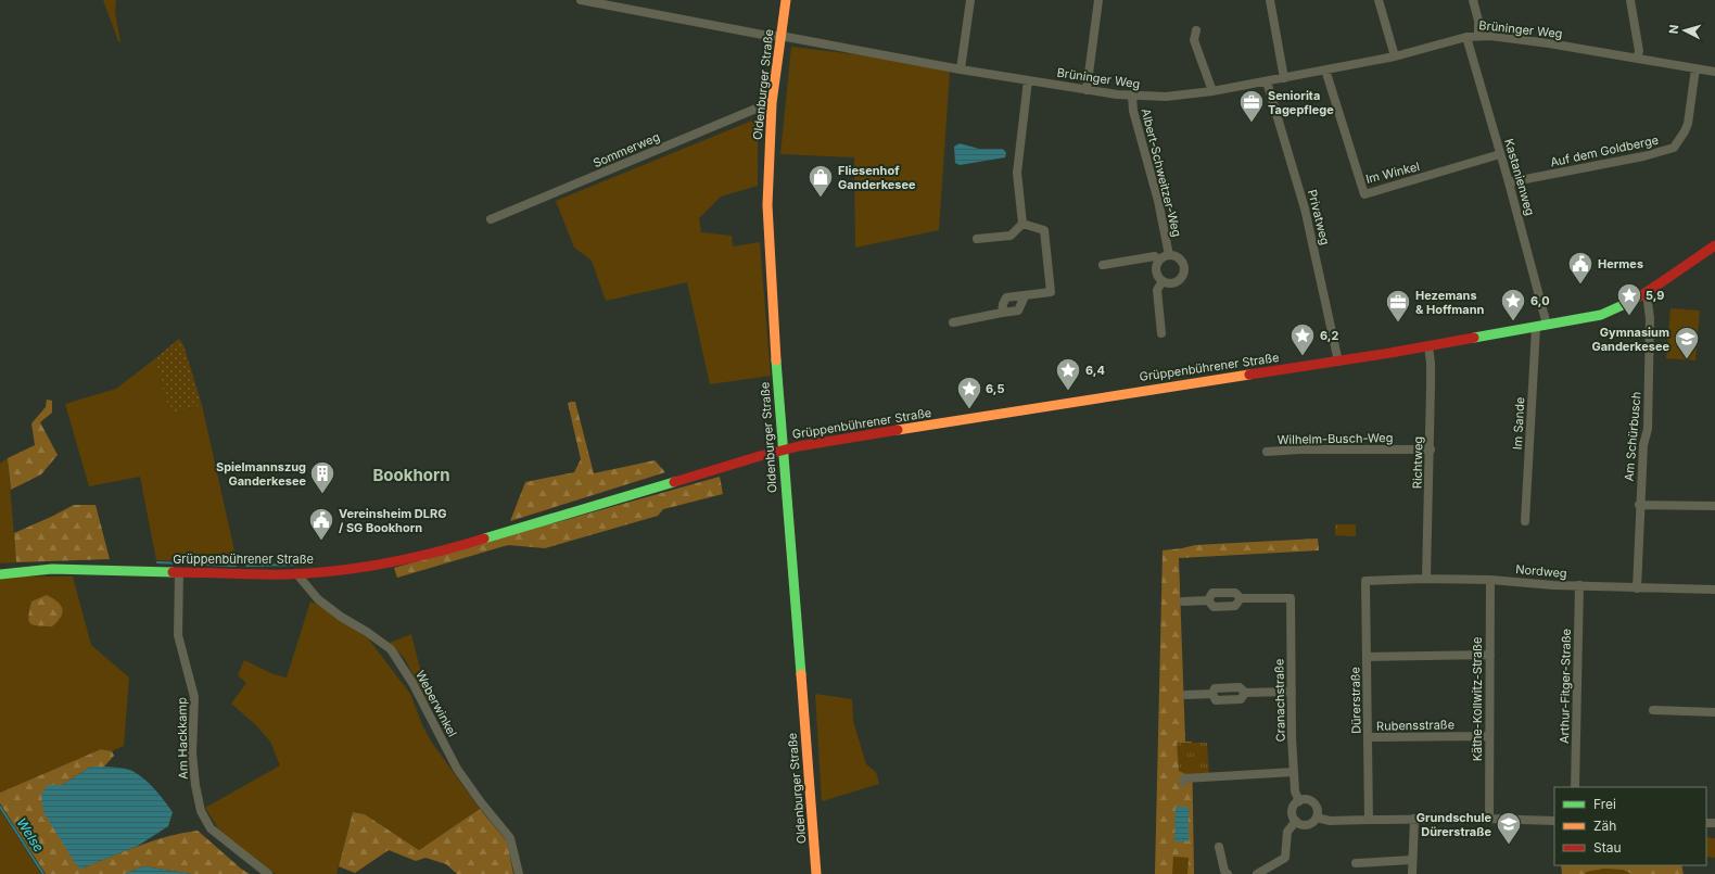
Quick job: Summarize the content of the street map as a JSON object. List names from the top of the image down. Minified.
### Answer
{"streets":{"street":["Brüninger Weg","Oldenburger Straße","Sommerweg","Auf dem Goldberge","Albert-Schweitzer-Weg","Im Winkel","Kastanienweg","Privatweg","Grüppenbührener Straße","Im Sande","Am Schürbusch","Wilhelm-Busch-Weg","Richtweg","Nordweg","Arthur-Fitger-Straße","Käthe-Kollwitz-Straße","Cranachstraße","Dürerstraße","Weberwinkel","Rubensstraße","Am Hackkamp"]},"crossings":[["Brüninger Weg","Oldenburger Straße"],["Brüninger Weg","Auf dem Goldberge"],["Brüninger Weg","Albert-Schweitzer-Weg"],["Brüninger Weg","Im Winkel"],["Brüninger Weg","Kastanienweg"],["Brüninger Weg","Privatweg"],["Oldenburger Straße","Sommerweg"],["Oldenburger Straße","Grüppenbührener Straße"],["Auf dem Goldberge","Kastanienweg"],["Im Winkel","Kastanienweg"],["Kastanienweg","Grüppenbührener Straße"],["Privatweg","Grüppenbührener Straße"],["Grüppenbührener Straße","Im Sande"],["Grüppenbührener Straße","Am Schürbusch"],["Grüppenbührener Straße","Richtweg"],["Grüppenbührener Straße","Weberwinkel"],["Grüppenbührener Straße","Am Hackkamp"],["Am Schürbusch","Nordweg"],["Wilhelm-Busch-Weg","Richtweg"],["Richtweg","Nordweg"],["Nordweg","Arthur-Fitger-Straße"],["Nordweg","Käthe-Kollwitz-Straße"],["Nordweg","Dürerstraße"],["Käthe-Kollwitz-Straße","Rubensstraße"],["Dürerstraße","Rubensstraße"]],"districts":["Bookhorn"],"water":["Welse"],"places":{"office":["Seniorita Tagepflege","Hezemans & Hoffmann"],"shop":["Fliesenhof Ganderkesee"],"public building":["Hermes","Vereinsheim DLRG / SG Bookhorn"],"place":["5,9","6,0","6,2","6,4","6,5"],"school or university":["Gymnasium Ganderkesee","Grundschule Dürerstraße"],"building":["Spielmannszug Ganderkesee"]},"legend":["Frei","Zäh","Stau"],"north":"left"}
